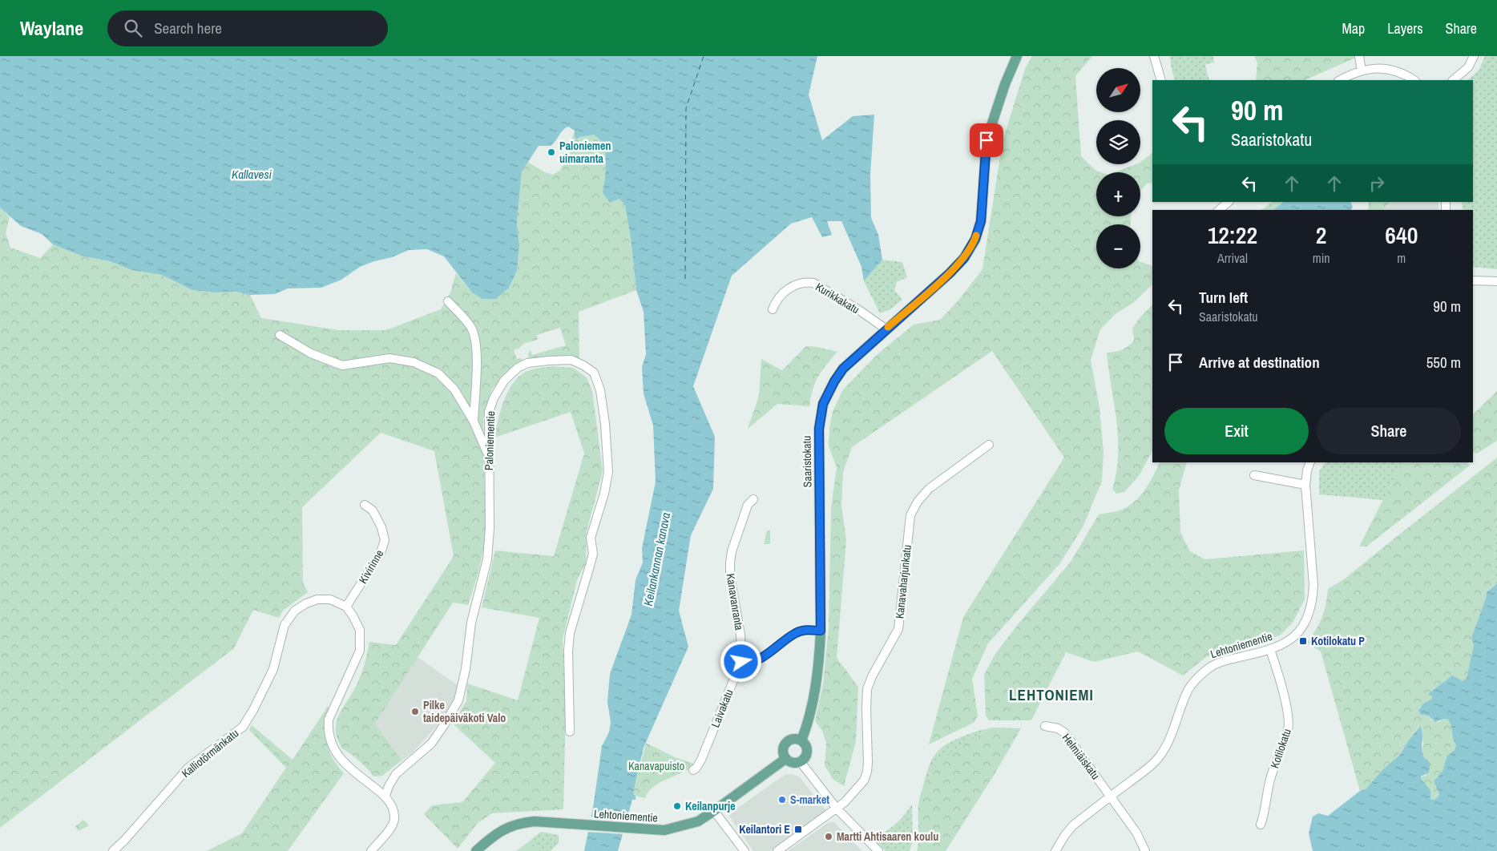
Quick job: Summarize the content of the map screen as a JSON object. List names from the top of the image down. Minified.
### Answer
{"streets":{"main road":["Saaristokatu","Lehtoniementie"],"street":["Kurikkakatu","Paloniementie","Kivirinne","Kanavaharjunkatu","Kanavanranta","Laivakatu","Kotilokatu","Kalliotörmänkatu","Helmiäiskatu"]},"crossings":[["Kurikkakatu","Saaristokatu"],["Saaristokatu","Lehtoniementie"],["Kivirinne","Kalliotörmänkatu"],["Kanavanranta","Laivakatu"],["Lehtoniementie","Kotilokatu"],["Lehtoniementie","Helmiäiskatu"]],"districts":["LEHTONIEMI"],"water":["Kallavesi","Keilankannan kanava"],"parks":["Kanavapuisto"],"places":{"other":["Paloniemen uimaranta","Pilke taidepäiväkoti Valo","S-market","Keilanpurje","Martti Ahtisaaren koulu"],"transit":["Kotilokatu P","Keilantori E"]},"north":"top right","page":{"header":"Waylane","search":"Search here","nav":["Map","Layers","Share"],"map_buttons":["+","−"],"turn":["90 m","Saaristokatu"],"eta":["12:22","Arrival","2","min","640","m"],"list":[{"name":"Turn left","note":"Saaristokatu","value":"90 m"},{"name":"Arrive at destination","value":"550 m"}],"buttons":["Exit","Share"]}}
